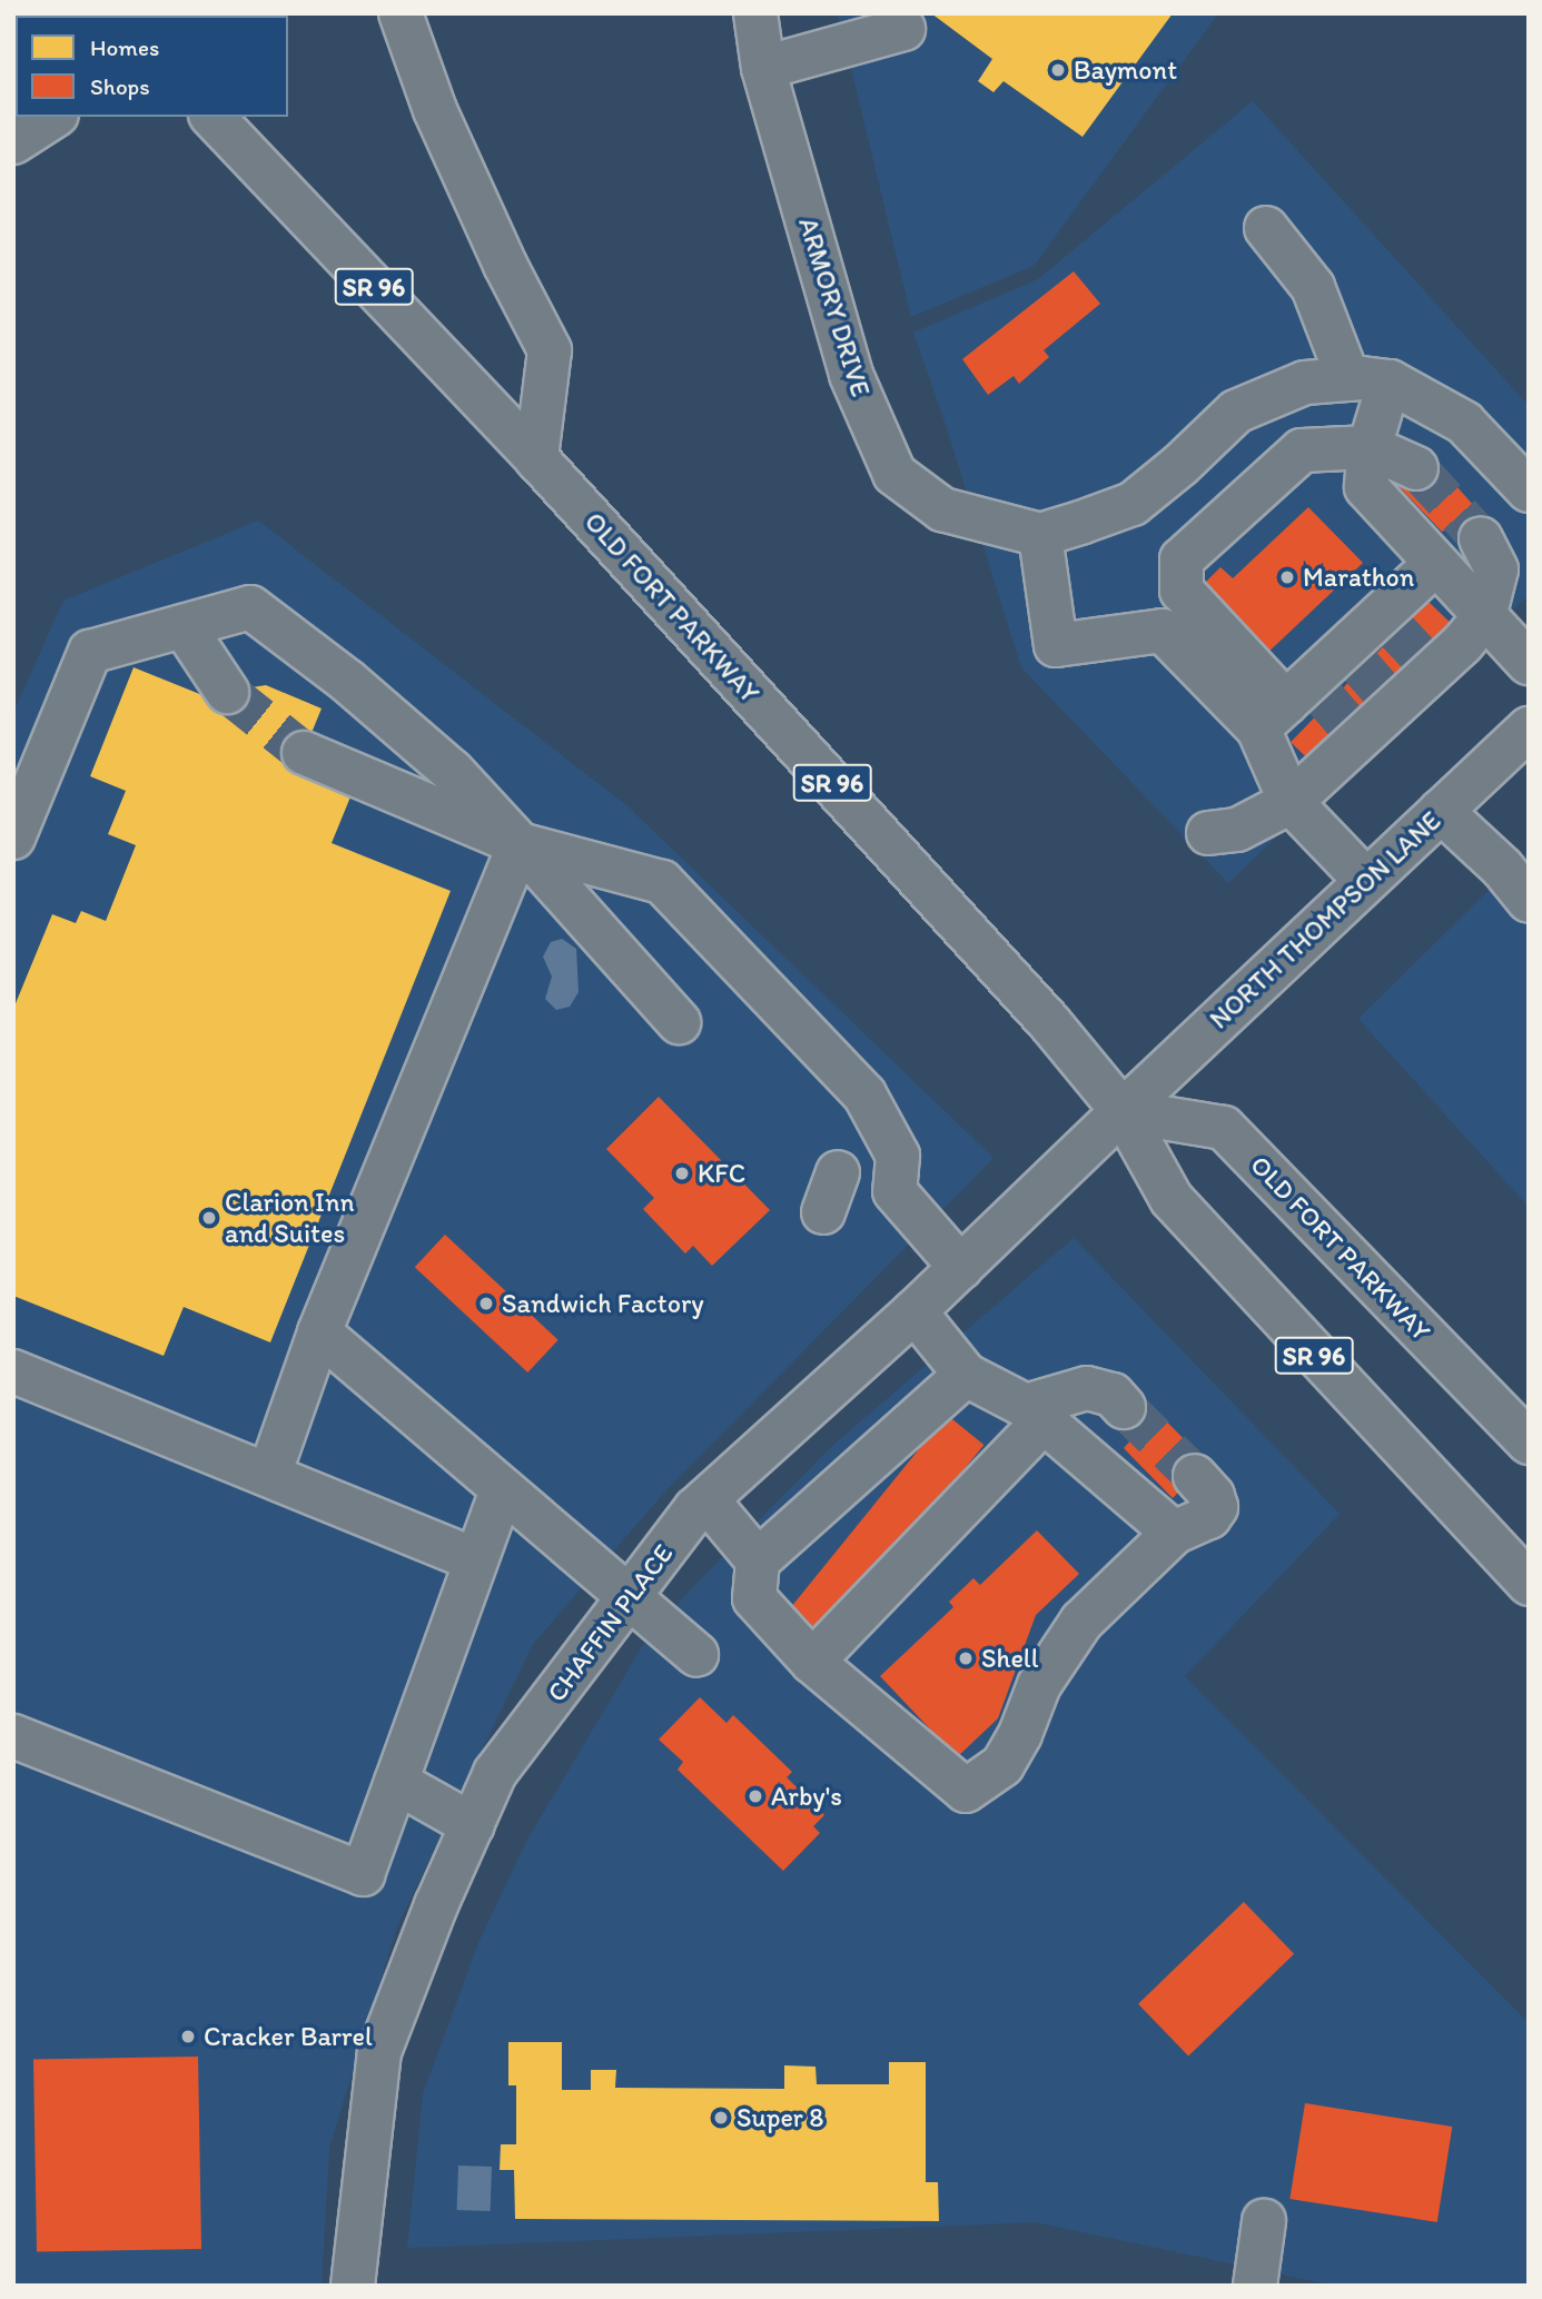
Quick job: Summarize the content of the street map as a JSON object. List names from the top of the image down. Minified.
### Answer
{"streets":{"main road":["SR 96","ARMORY DRIVE","OLD FORT PARKWAY","NORTH THOMPSON LANE","CHAFFIN PLACE"]},"crossings":[["OLD FORT PARKWAY","NORTH THOMPSON LANE"],["OLD FORT PARKWAY","CHAFFIN PLACE"],["NORTH THOMPSON LANE","CHAFFIN PLACE"]],"places":["Baymont","Marathon","KFC","Clarion Inn and Suites","Sandwich Factory","Shell","Arby's","Cracker Barrel","Super 8"],"legend":["Homes","Shops"]}
